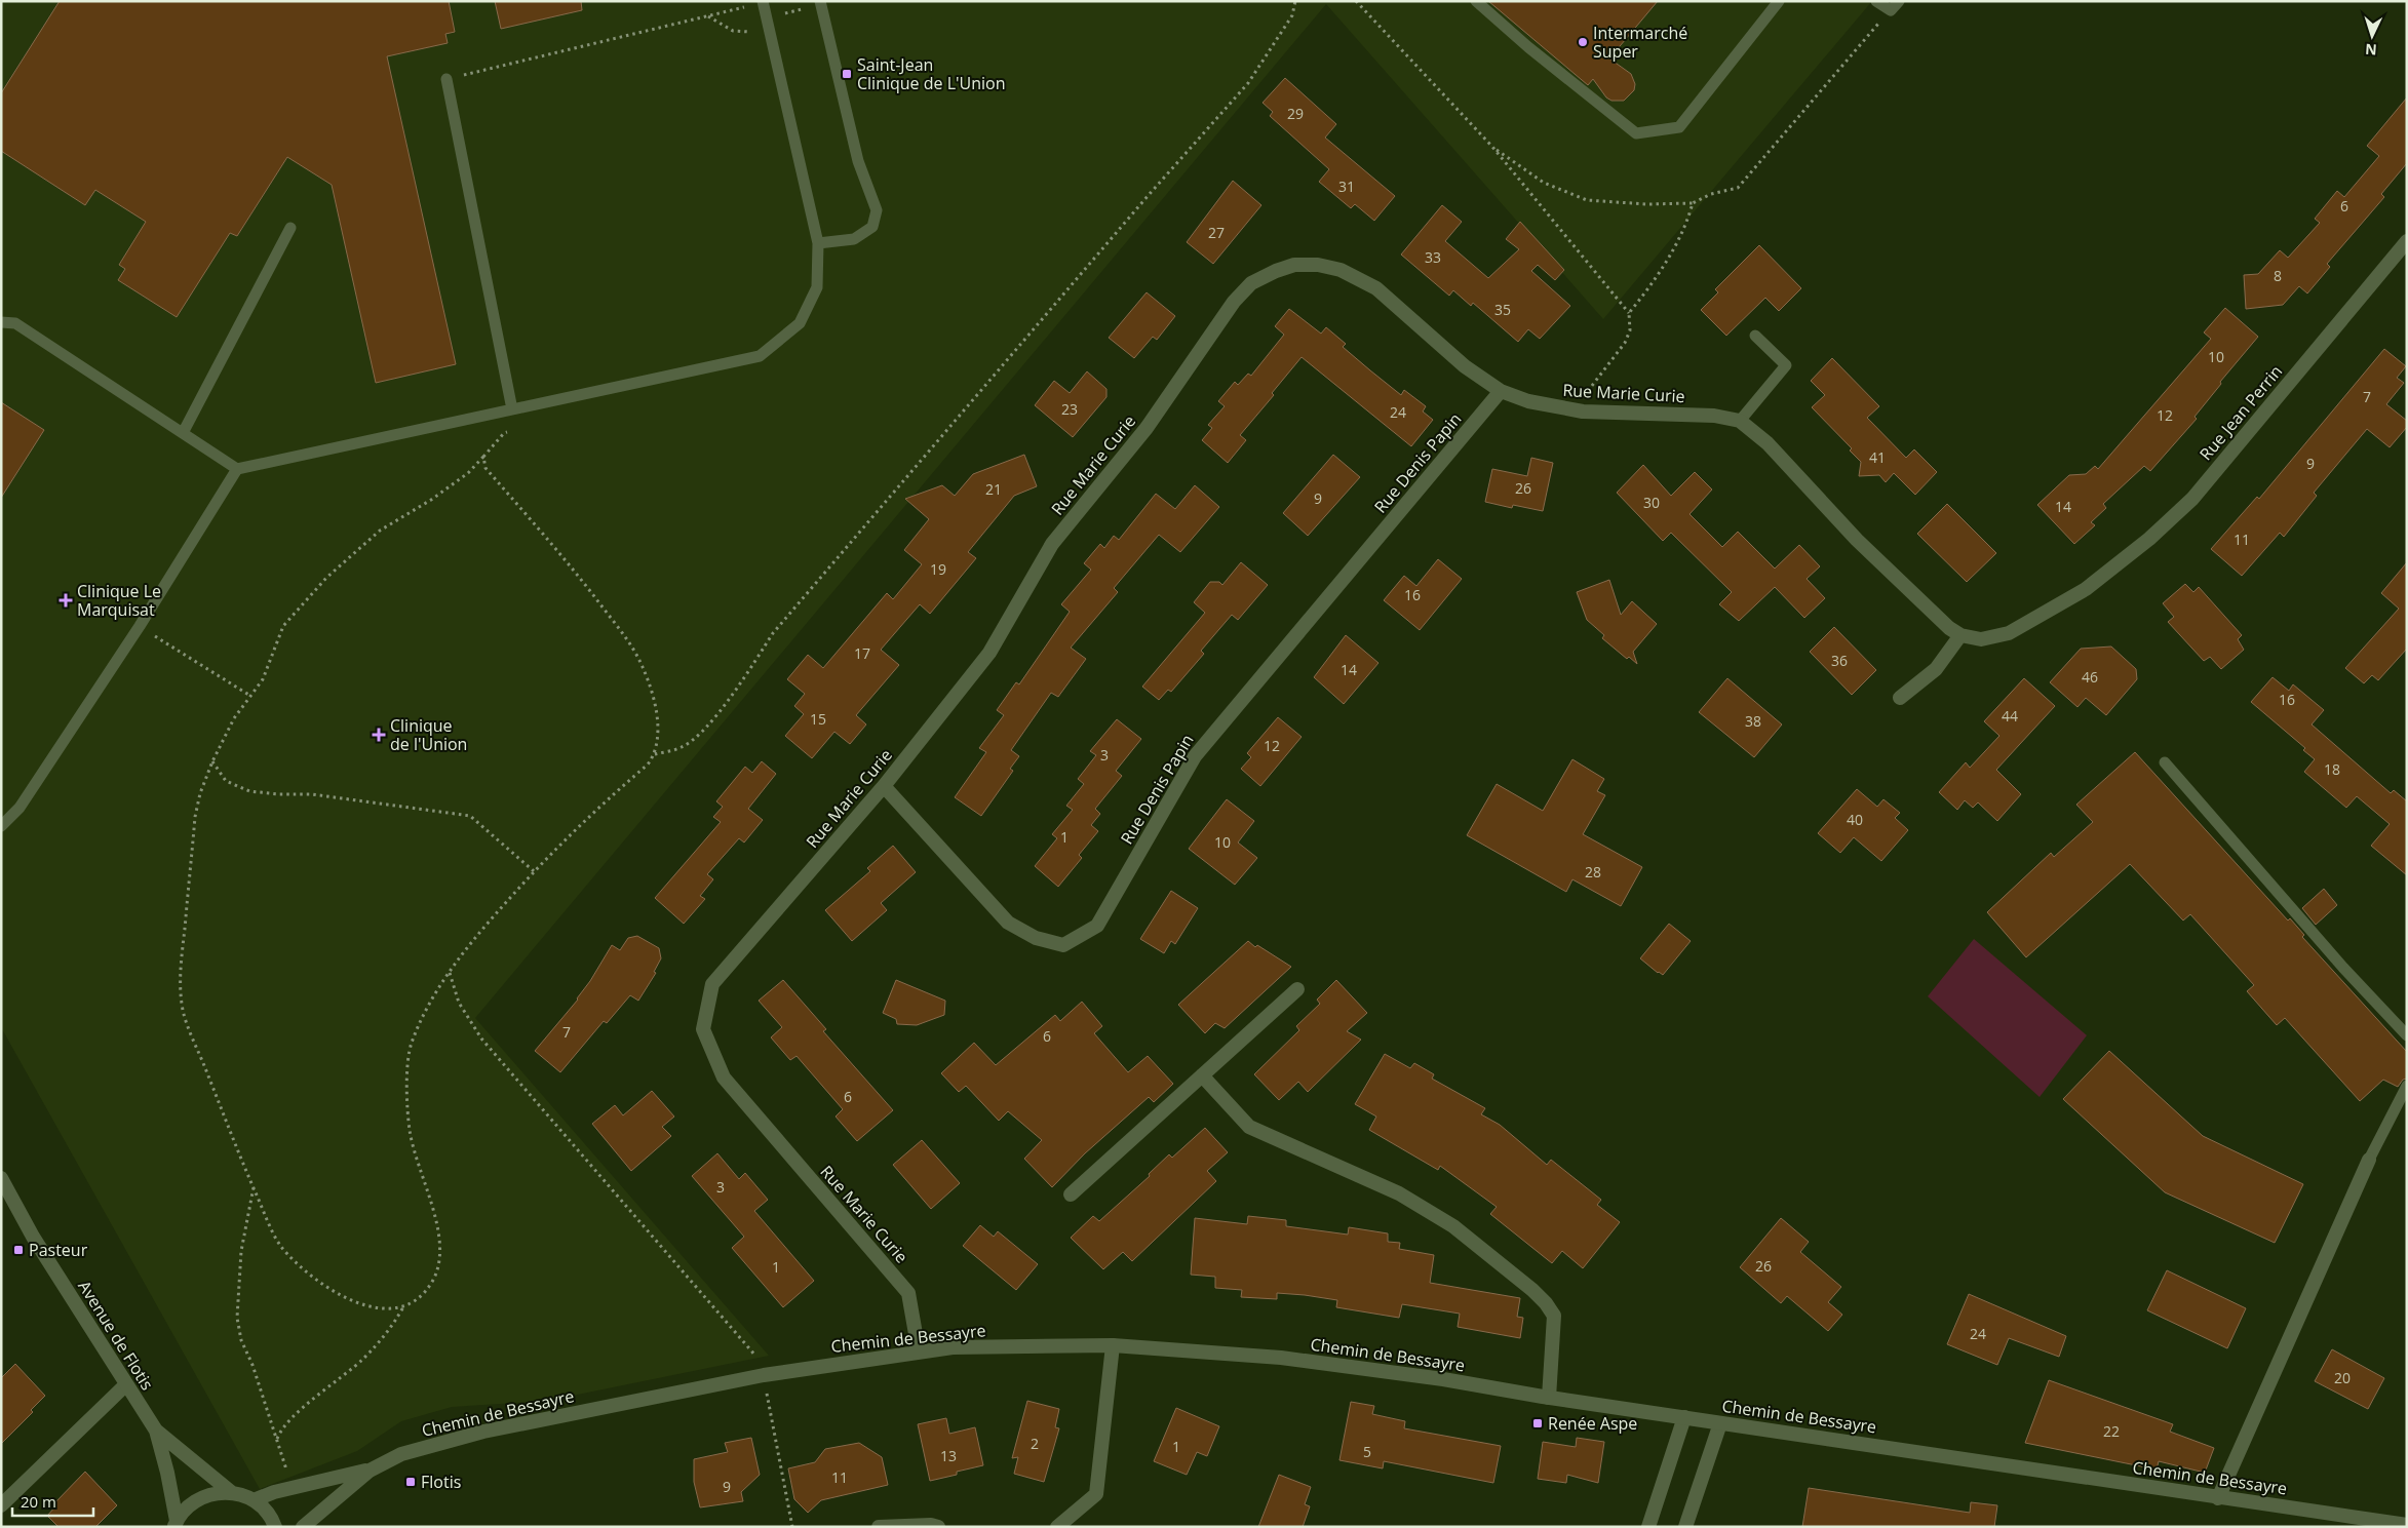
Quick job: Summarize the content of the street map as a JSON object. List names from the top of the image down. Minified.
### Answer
{"streets":{"street":["Rue Marie Curie","Rue Jean Perrin","Rue Denis Papin","Avenue de Flotis","Chemin de Bessayre"]},"crossings":[["Rue Marie Curie","Rue Denis Papin"],["Rue Marie Curie","Chemin de Bessayre"]],"places":{"other":["Intermarché Super"],"transit":["Saint-Jean Clinique de L'Union","Pasteur","Renée Aspe","Flotis"],"health":["Clinique Le Marquisat","Clinique de l'Union"]},"house_numbers":["29","31","6","27","33","8","35","10","7","23","24","12","41","9","26","21","9","30","14","11","19","16","17","36","14","46","16","44","15","38","12","3","18","40","1","10","28","7","6","6","3","26","1","24","20","22","2","1","5","13","11","9"],"scale_bar":"20 m","north":"bottom"}
